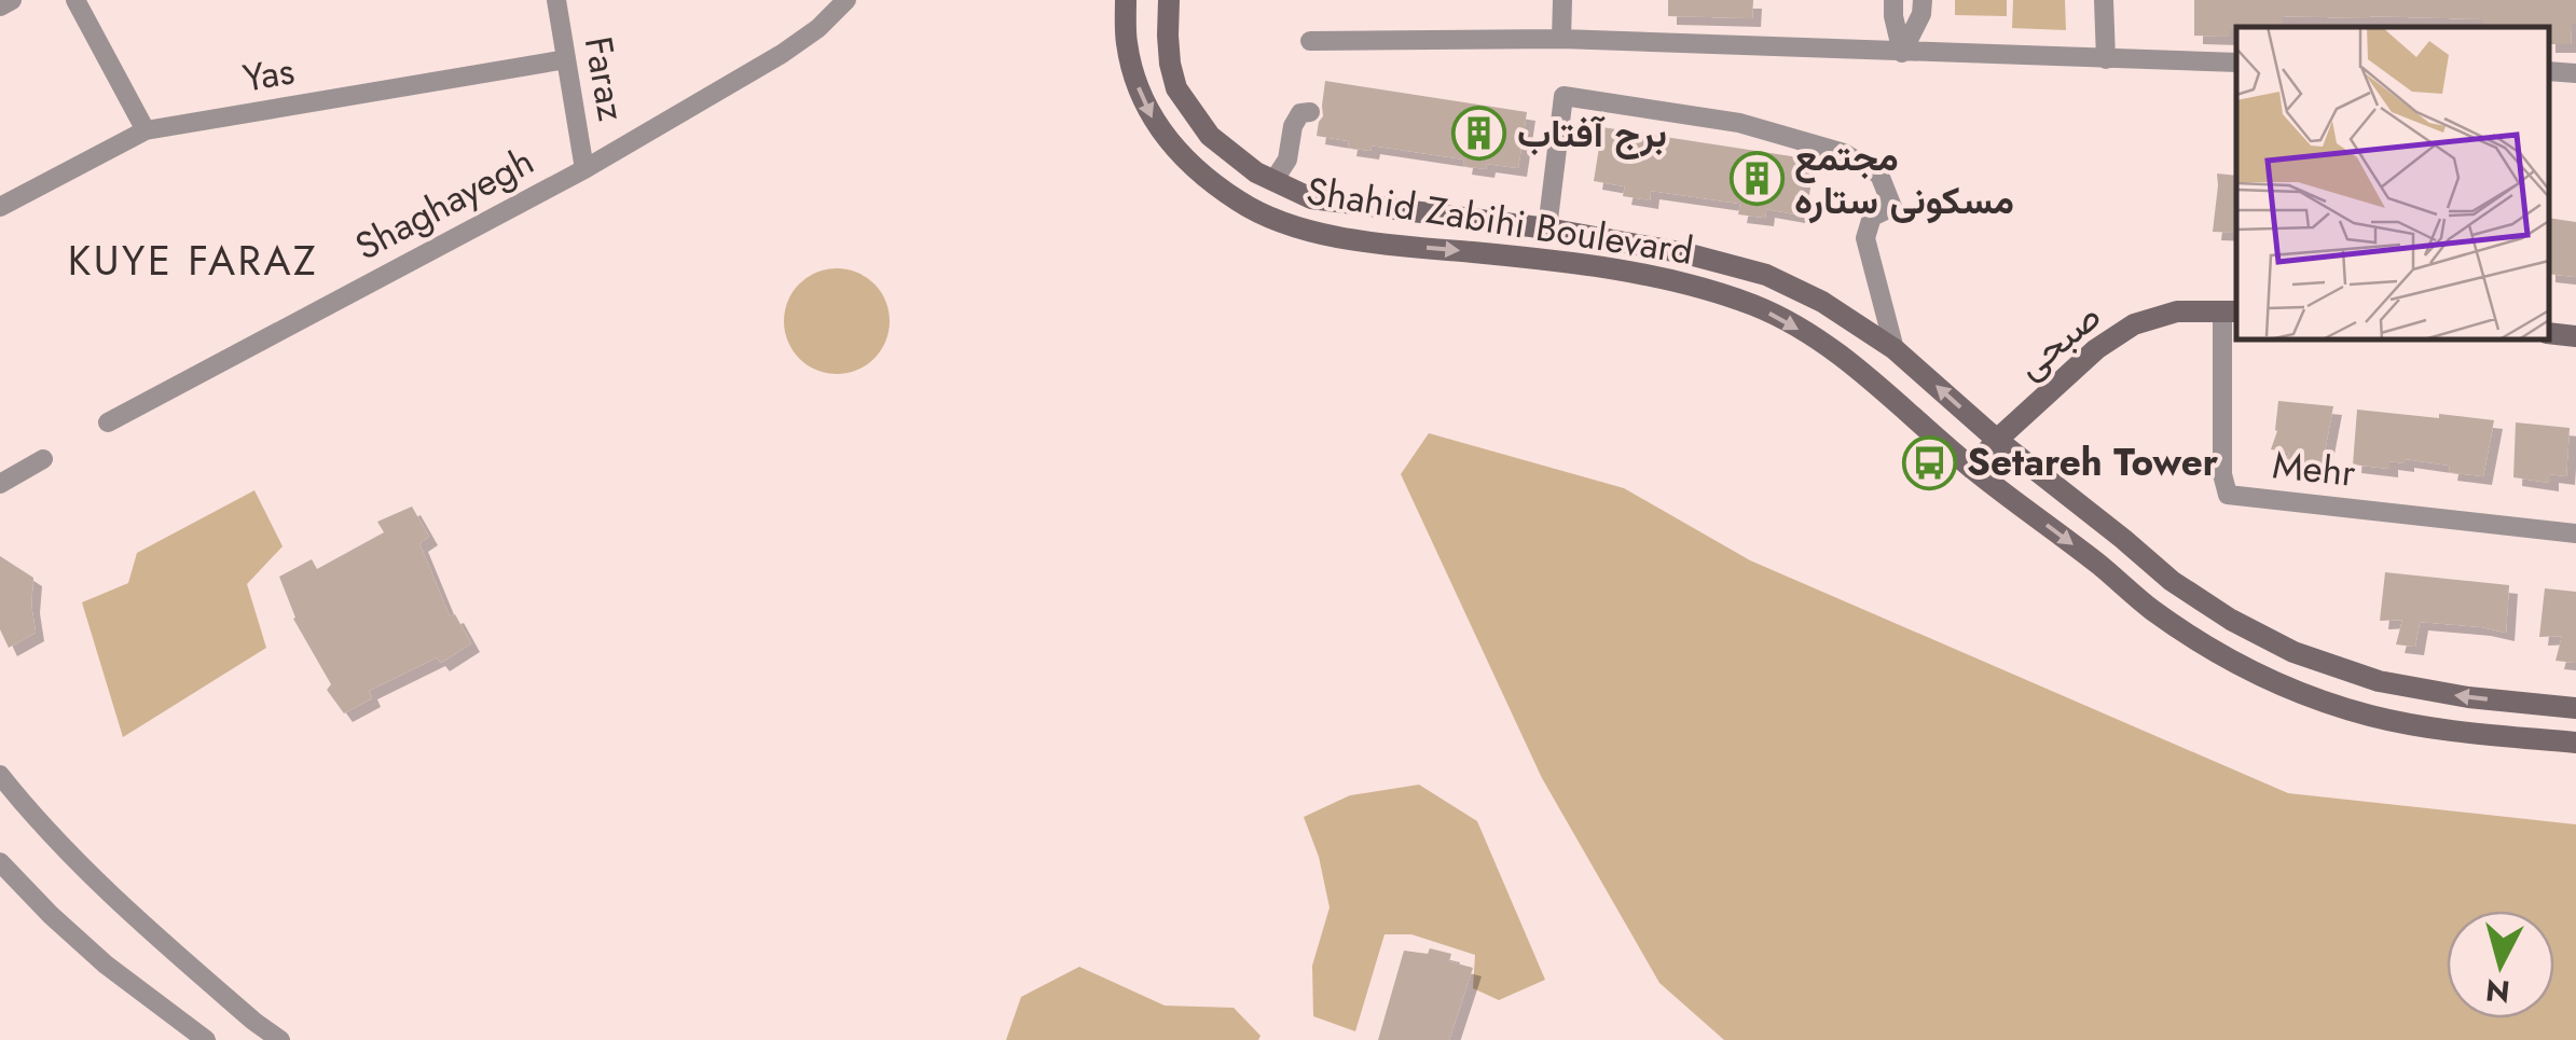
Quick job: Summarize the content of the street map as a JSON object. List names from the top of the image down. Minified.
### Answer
{"streets":{"main road":["Shahid Zabihi Boulevard","صبحی"],"street":["Yas","Faraz","Shaghayegh","Mehr"]},"crossings":[["Yas","Faraz"],["Faraz","Shaghayegh"],["Shahid Zabihi Boulevard","صبحی"],["صبحی","Mehr"]],"districts":["KUYE FARAZ"],"places":{"building":["برج آفتاب","مجتمع مسکونی ستاره"],"bus stop":["Setareh Tower"]},"north":"bottom"}
